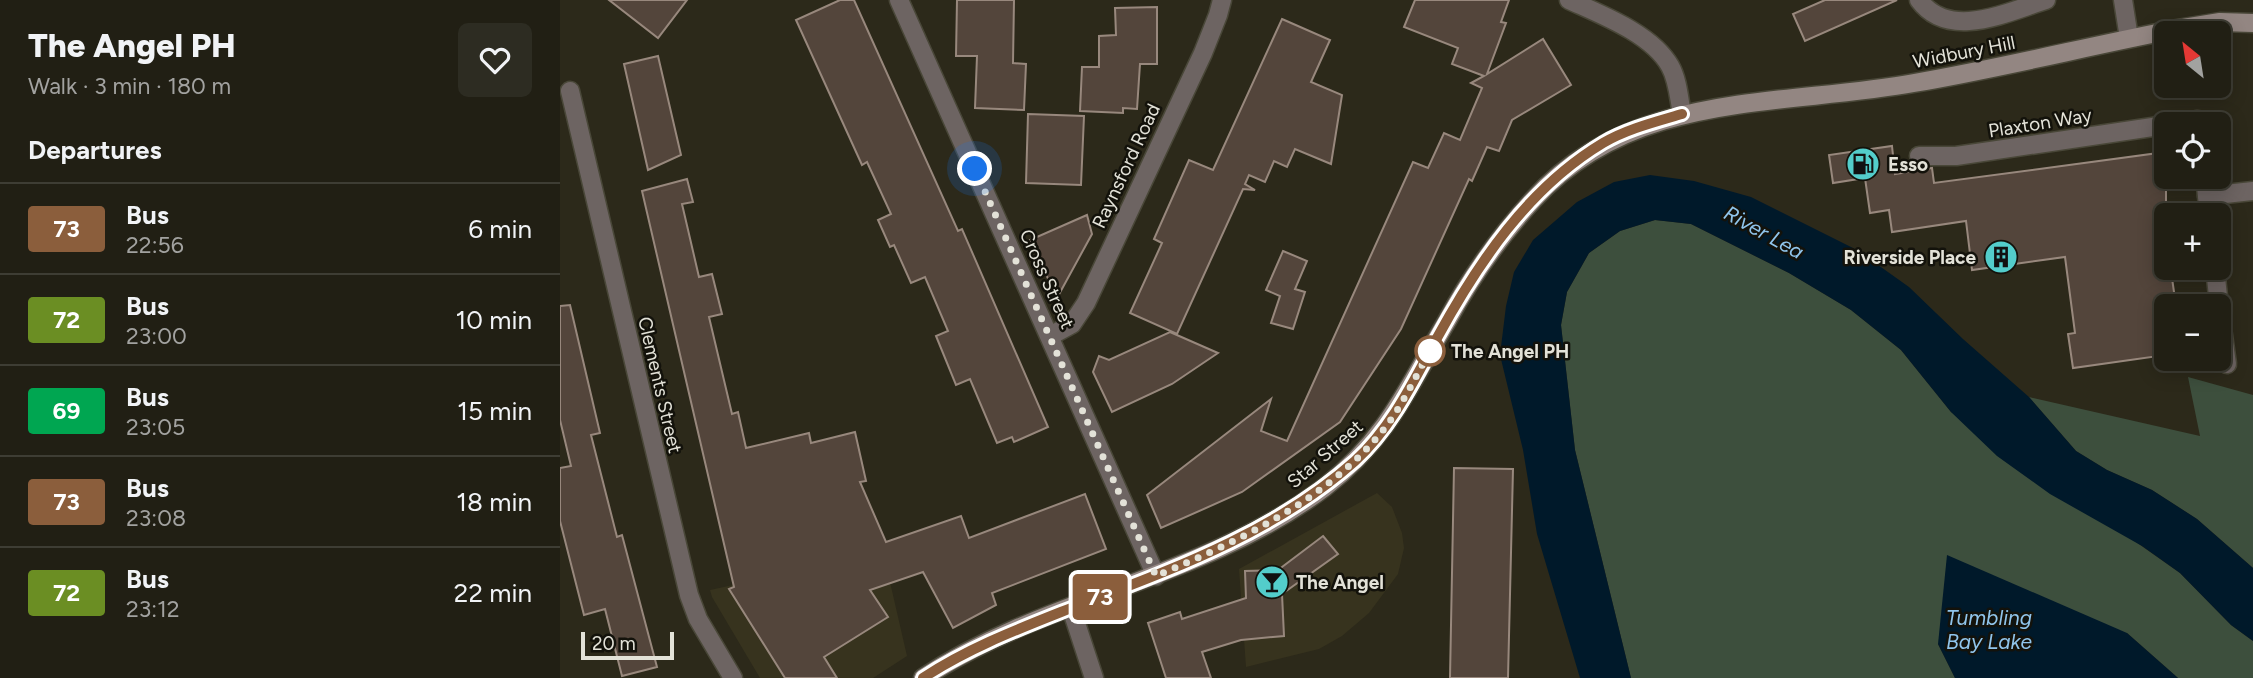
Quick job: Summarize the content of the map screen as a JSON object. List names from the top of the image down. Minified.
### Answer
{"streets":{"main road":["Widbury Hill","Star Street"],"street":["Plaxton Way","Raynsford Road","Cross Street","Clements Street"]},"crossings":[["Widbury Hill","Star Street"],["Raynsford Road","Cross Street"],["Cross Street","Star Street"]],"water":["River Lea","Tumbling Bay Lake"],"places":{"fuel station":["Esso"],"building":["Riverside Place"],"other":["The Angel PH"],"bar":["The Angel"]},"lines":["bus line 73"],"scale_bar":"20 m","north":"top left","page":{"heading":[["The Angel PH","Walk · 3 min · 180 m"],"Departures"],"on_map":"73","map_buttons":["+","−"],"list":[{"mark":"73","name":"Bus","note":"22:56","value":"6 min"},{"mark":"72","name":"Bus","note":"23:00","value":"10 min"},{"mark":"69","name":"Bus","note":"23:05","value":"15 min"},{"mark":"73","name":"Bus","note":"23:08","value":"18 min"},{"mark":"72","name":"Bus","note":"23:12","value":"22 min"}],"scale":"20 m"}}
